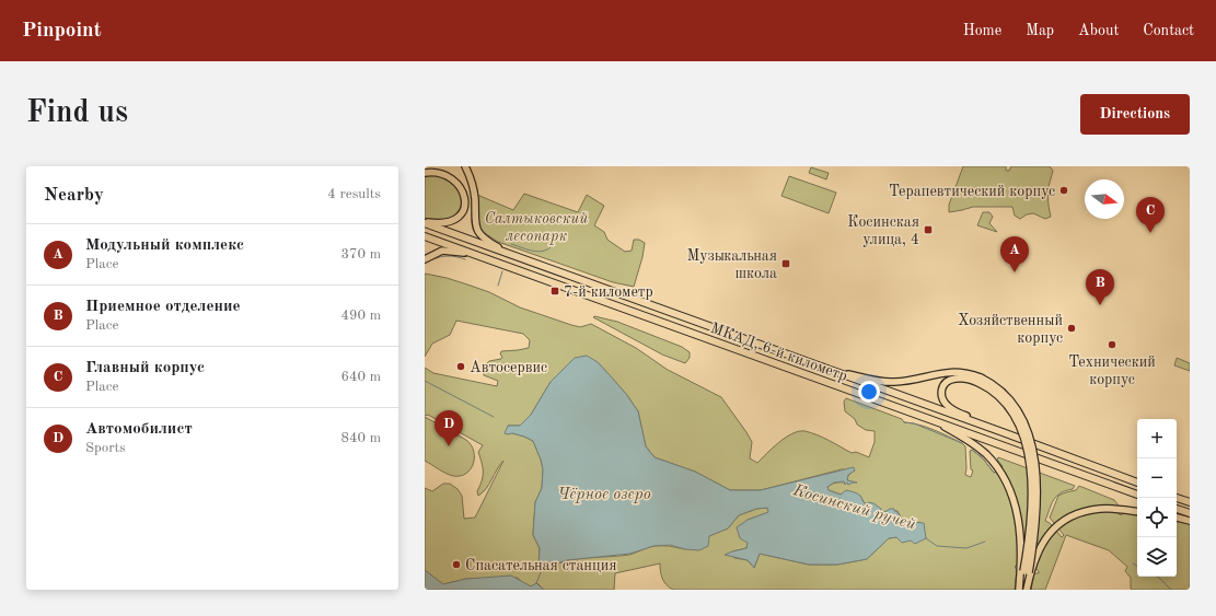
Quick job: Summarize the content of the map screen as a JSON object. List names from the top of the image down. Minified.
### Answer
{"streets":{"highway":["МКАД, 6-й километр"]},"water":["Чёрное озеро","Косинский ручей"],"parks":["Салтыковский лесопарк"],"places":{"other":["Терапевтический корпус","Хозяйственный корпус","Технический корпус","Автосервис","Спасательная станция"],"transit":["Косинская улица, 4","Музыкальная школа","7-й километр"]},"north":"right","page":{"header":"Pinpoint","nav":["Home","Map","About","Contact"],"buttons":"Directions","title":"Find us","heading":["Nearby","4 results"],"pins":["C","A","B","D"],"list":[{"mark":"A","name":"Модульный комплекс","note":"Place","value":"370 m"},{"mark":"B","name":"Приемное отделение","note":"Place","value":"490 m"},{"mark":"C","name":"Главный корпус","note":"Place","value":"640 m"},{"mark":"D","name":"Автомобилист","note":"Sports","value":"840 m"}],"map_buttons":["+","−"]}}
